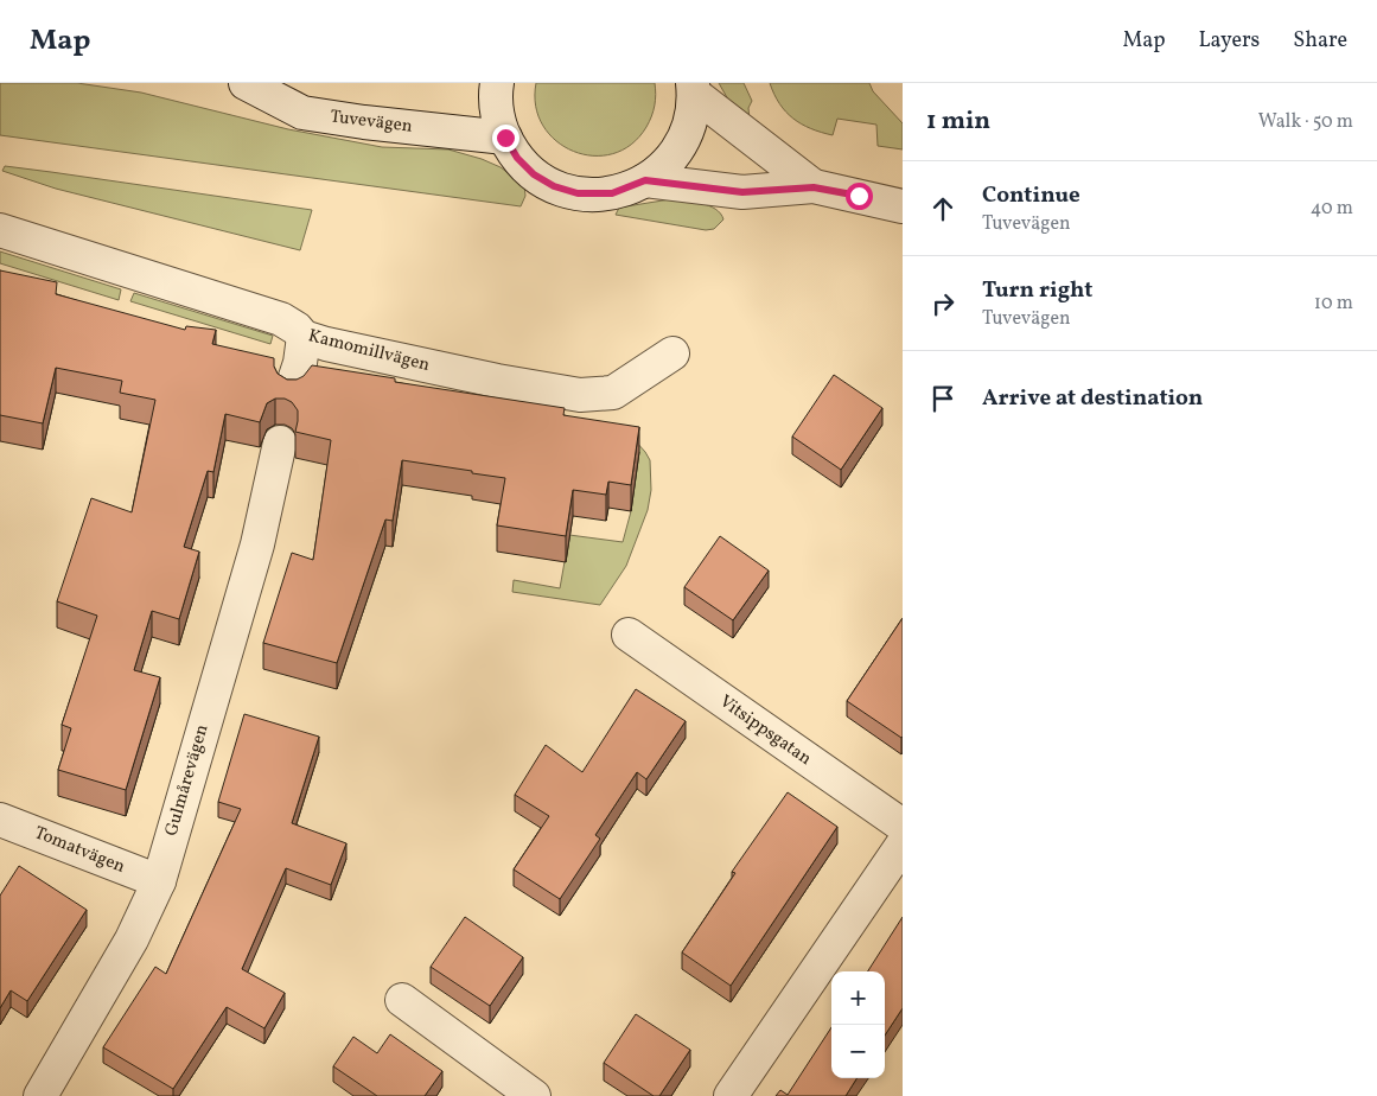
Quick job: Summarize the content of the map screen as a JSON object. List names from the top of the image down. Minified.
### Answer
{"streets":{"street":["Tuvevägen","Kamomillvägen","Vitsippsgatan","Gulmårevägen","Tomatvägen"]},"crossings":[["Gulmårevägen","Tomatvägen"]],"page":{"header":"Map","nav":["Map","Layers","Share"],"heading":["1 min","Walk · 50 m"],"list":[["Continue","Tuvevägen","40 m"],["Turn right","Tuvevägen","10 m"],"Arrive at destination"],"map_buttons":["+","−"]}}
